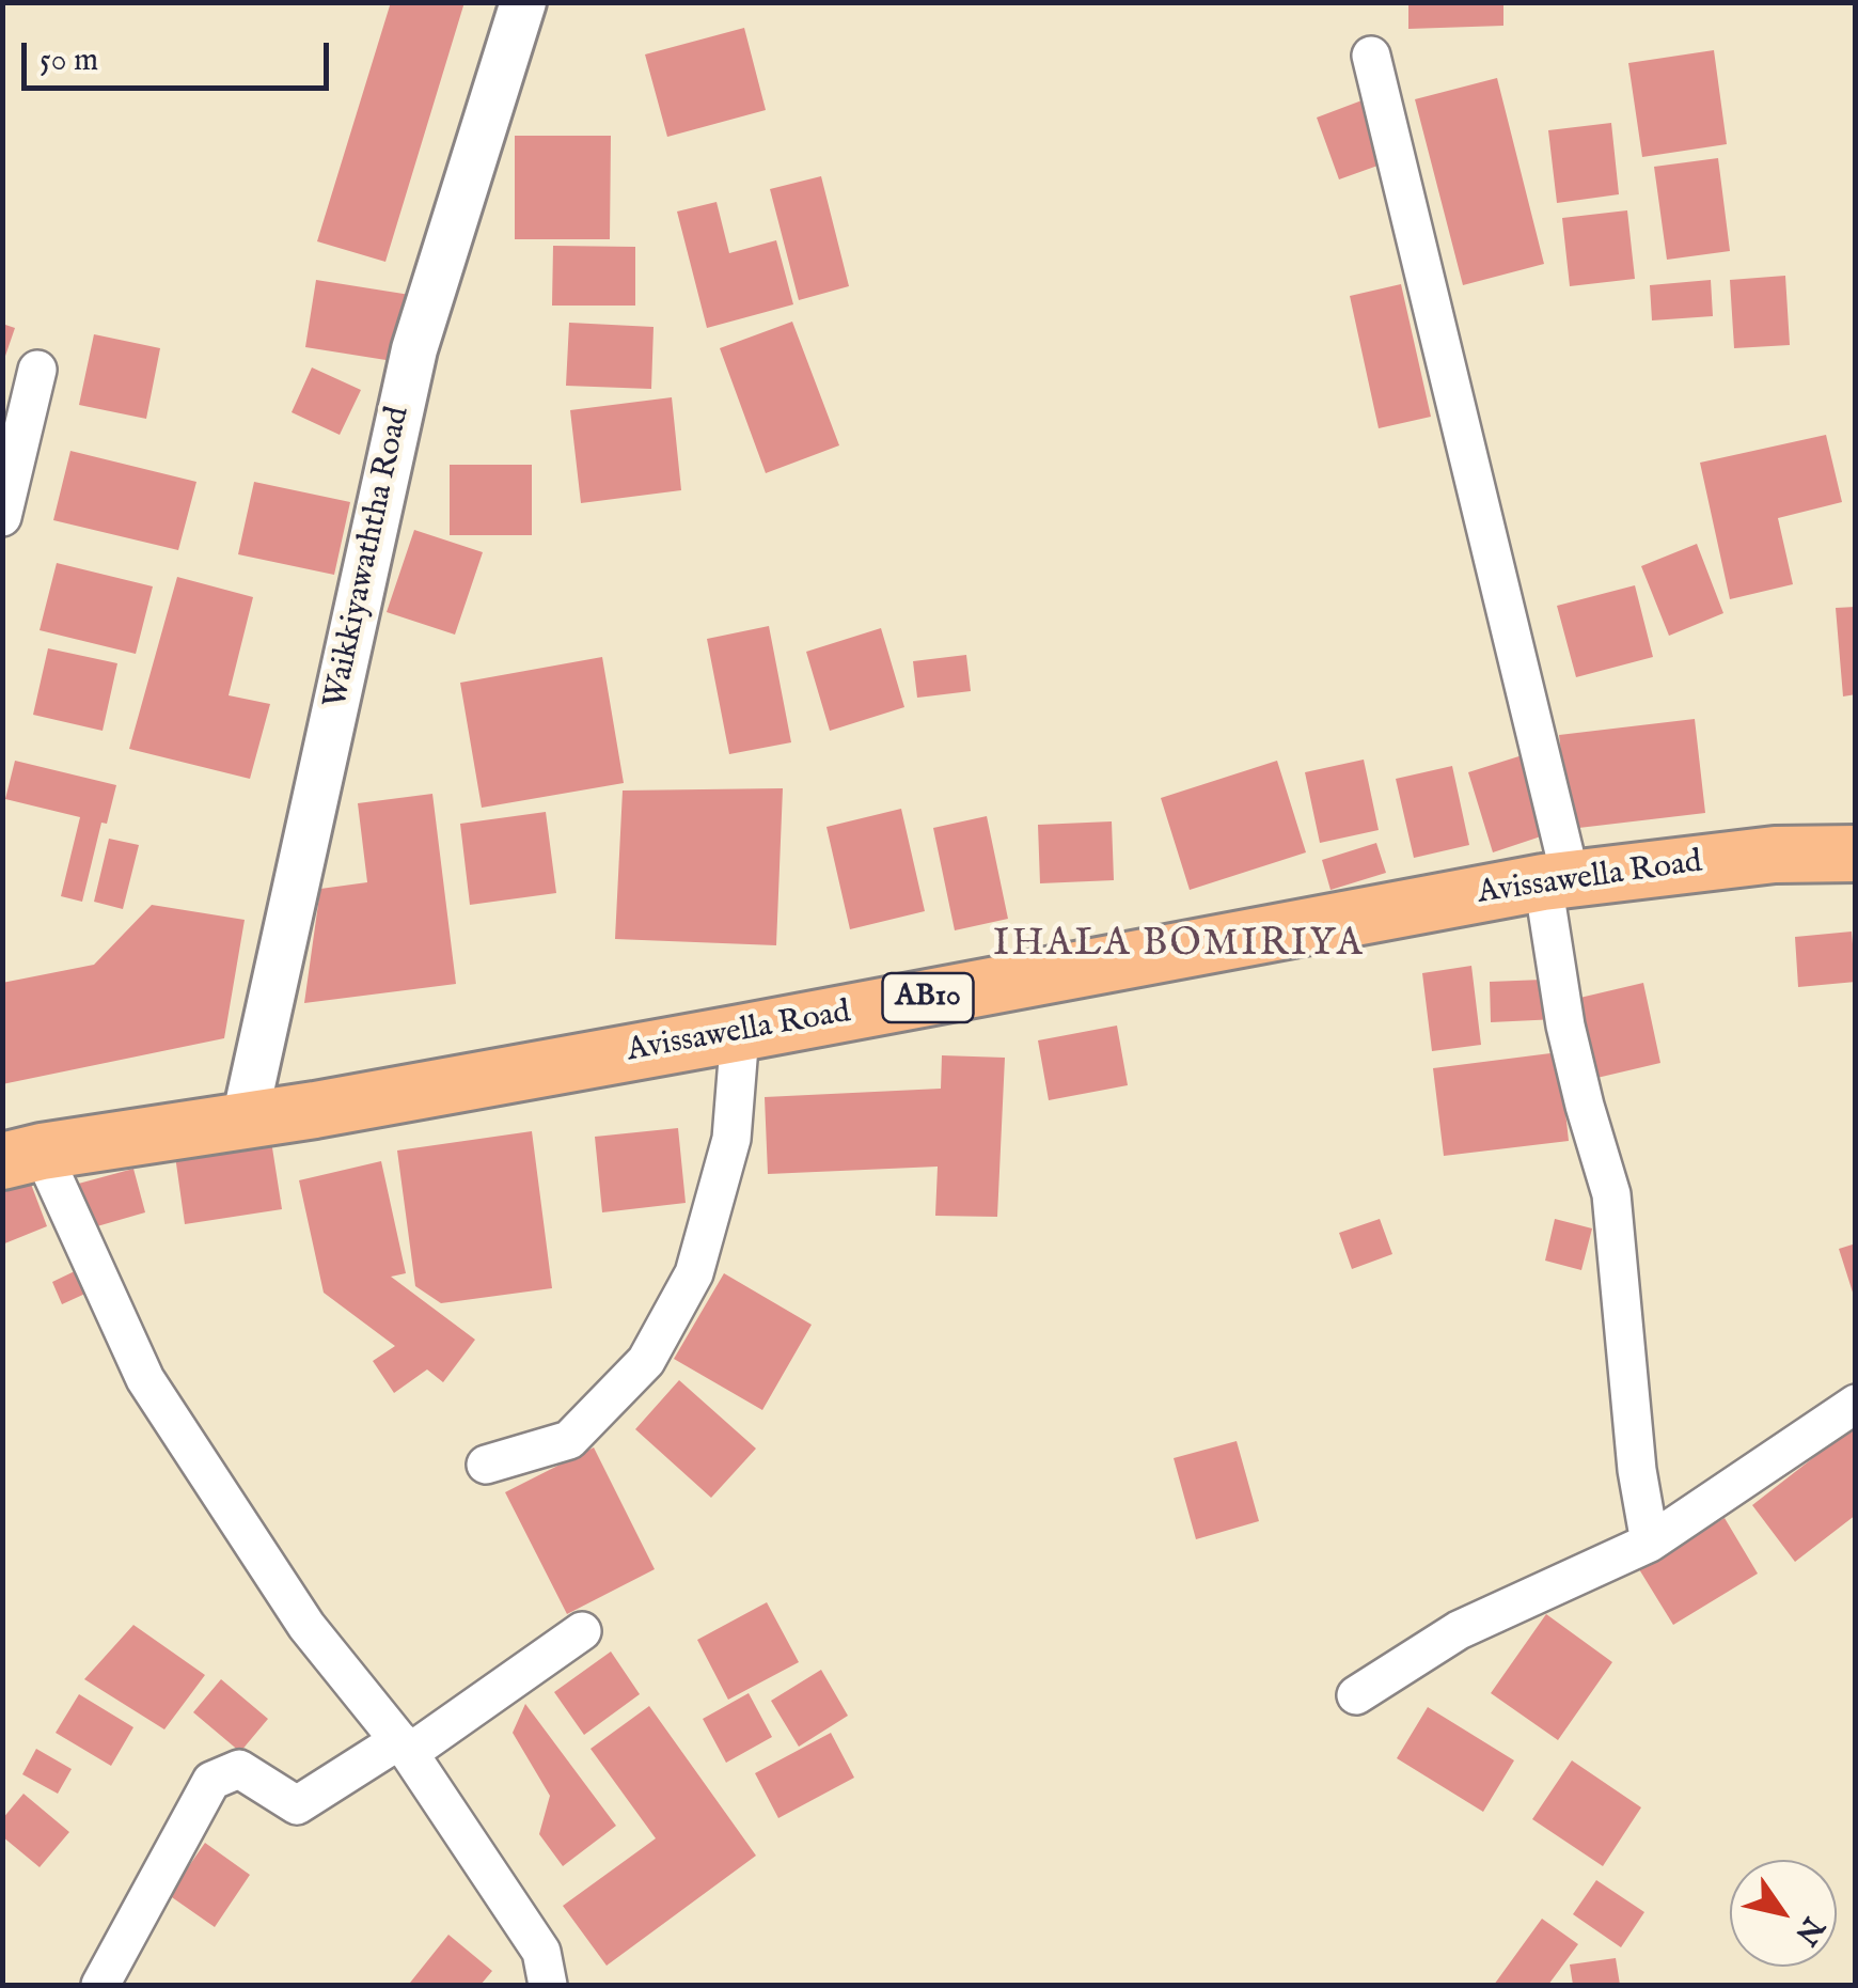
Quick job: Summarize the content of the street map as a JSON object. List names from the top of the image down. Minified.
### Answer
{"streets":{"main road":["Avissawella Road","AB10"],"street":["Waikkiyawaththa Road"]},"crossings":[["Waikkiyawaththa Road","Avissawella Road"]],"districts":["IHALA BOMIRIYA"],"scale_bar":"50 m","north":"bottom right"}
